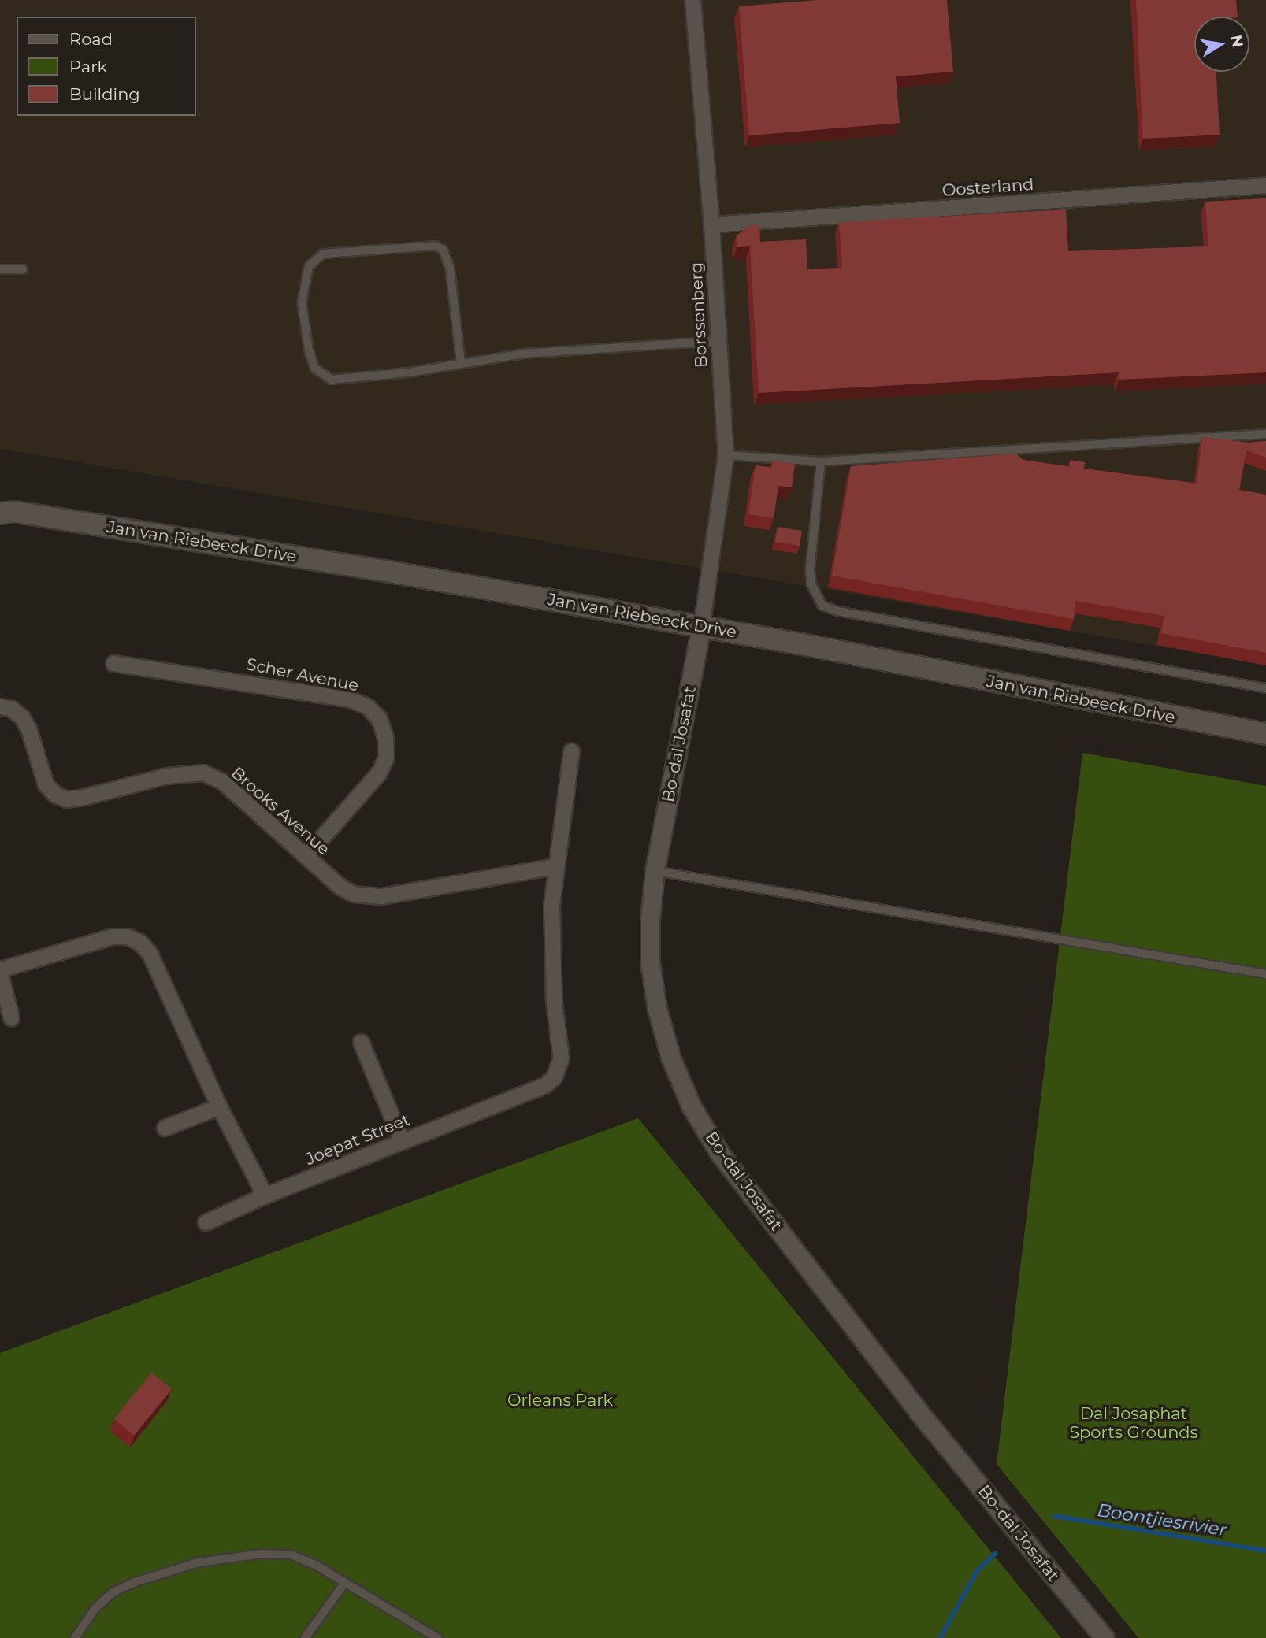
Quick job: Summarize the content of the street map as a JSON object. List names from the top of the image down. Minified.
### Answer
{"streets":{"main road":["Jan van Riebeeck Drive"],"street":["Oosterland","Borssenberg","Scher Avenue","Bo-dal Josafat","Brooks Avenue","Joepat Street"]},"crossings":[["Oosterland","Borssenberg"],["Borssenberg","Jan van Riebeeck Drive"],["Borssenberg","Bo-dal Josafat"],["Jan van Riebeeck Drive","Bo-dal Josafat"],["Scher Avenue","Brooks Avenue"],["Brooks Avenue","Joepat Street"]],"water":["Boontjiesrivier"],"parks":["Orleans Park","Dal Josaphat Sports Grounds"],"legend":["Road","Park","Building"],"north":"right"}
